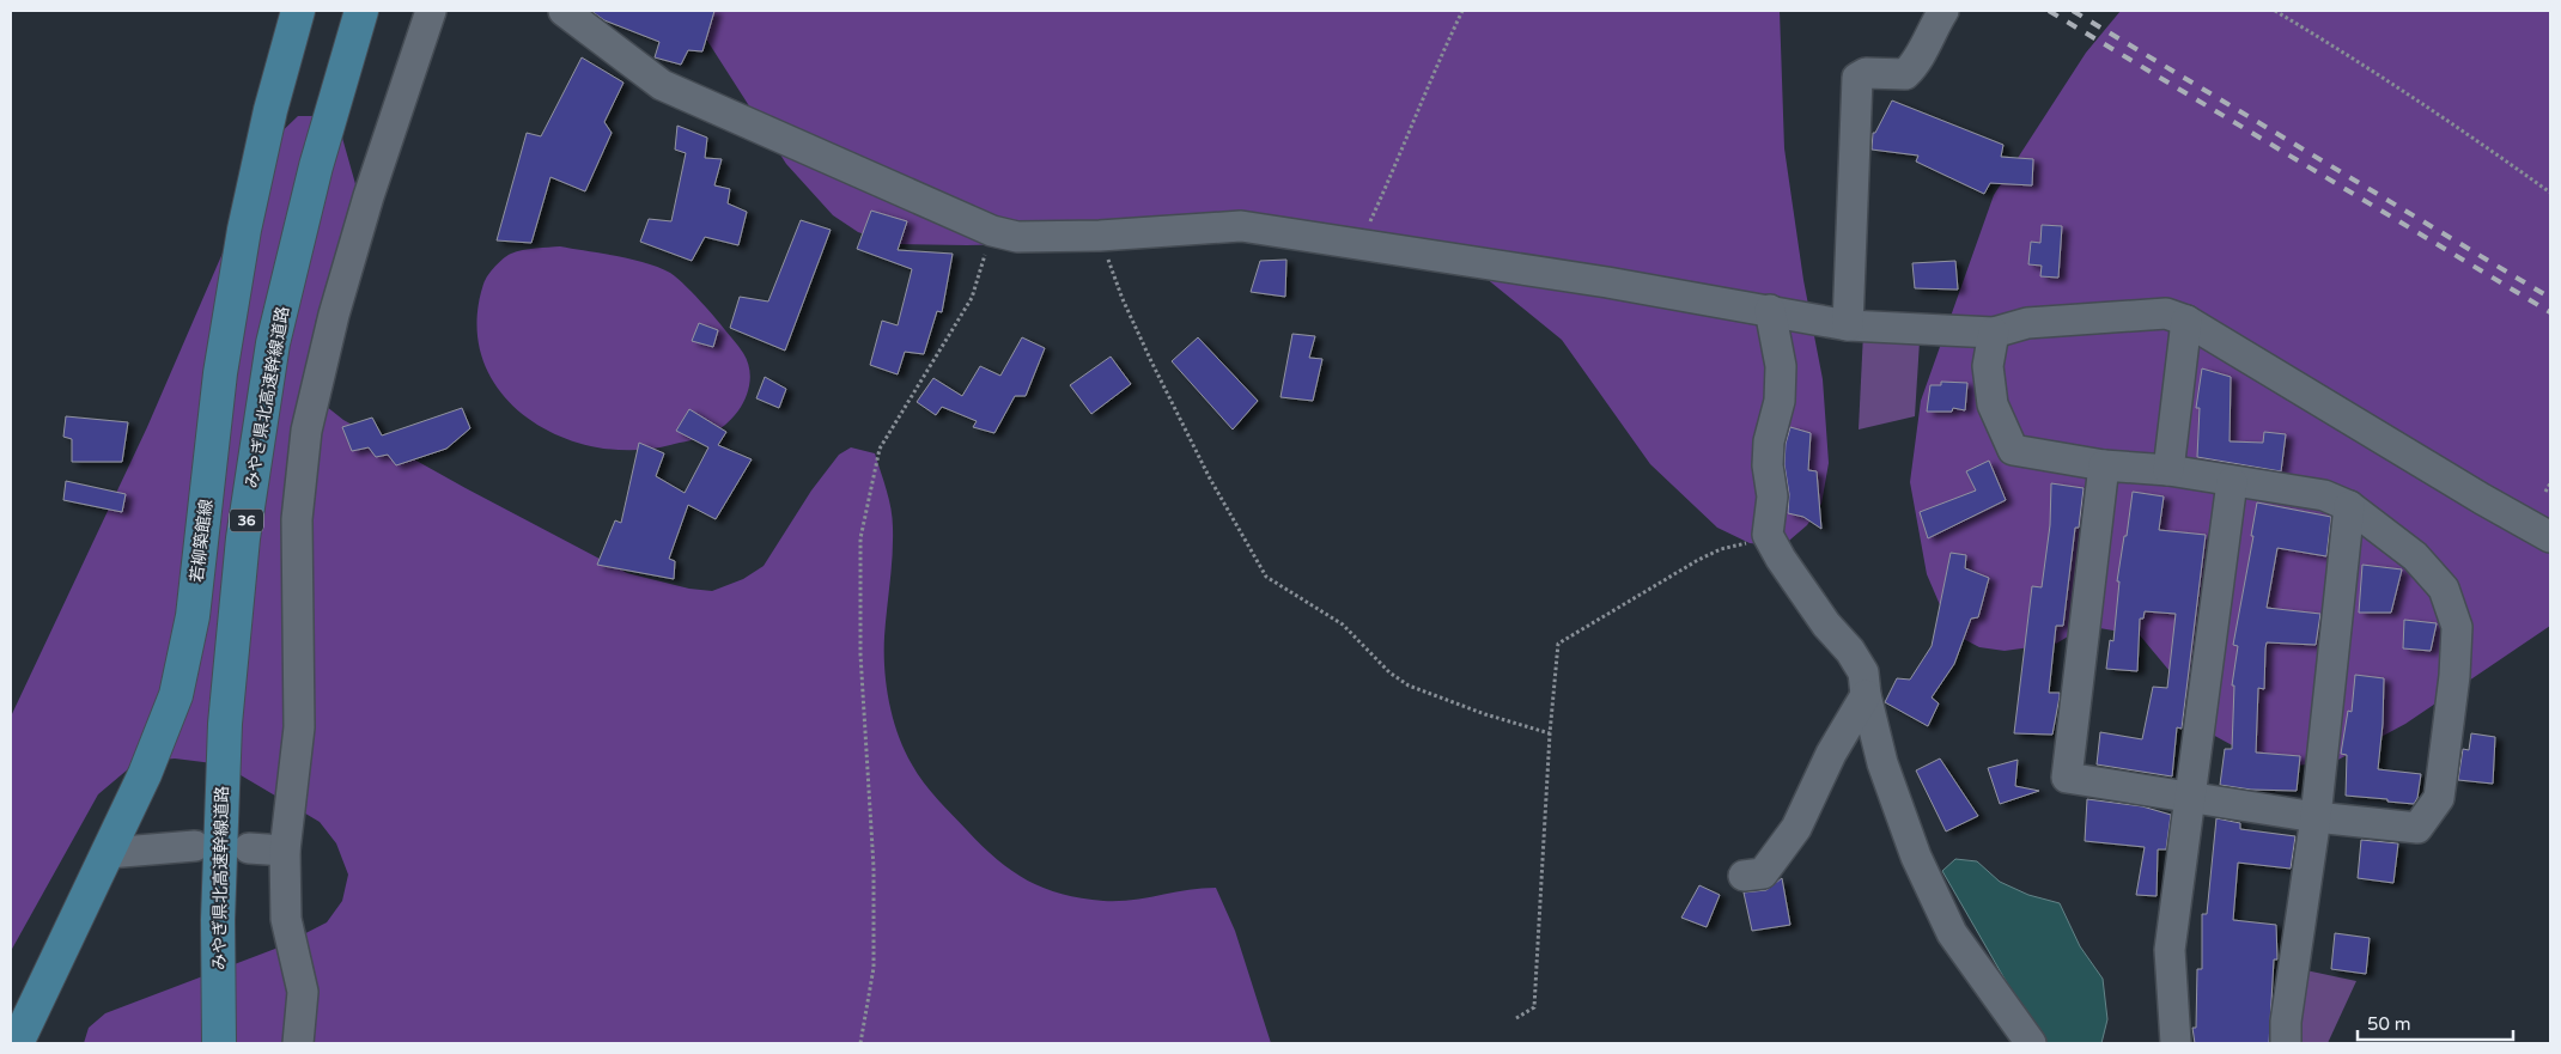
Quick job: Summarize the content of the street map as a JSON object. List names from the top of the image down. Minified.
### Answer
{"streets":{"main road":["みやぎ県北高速幹線道路","36","若柳築館線"]},"scale_bar":"50 m"}
